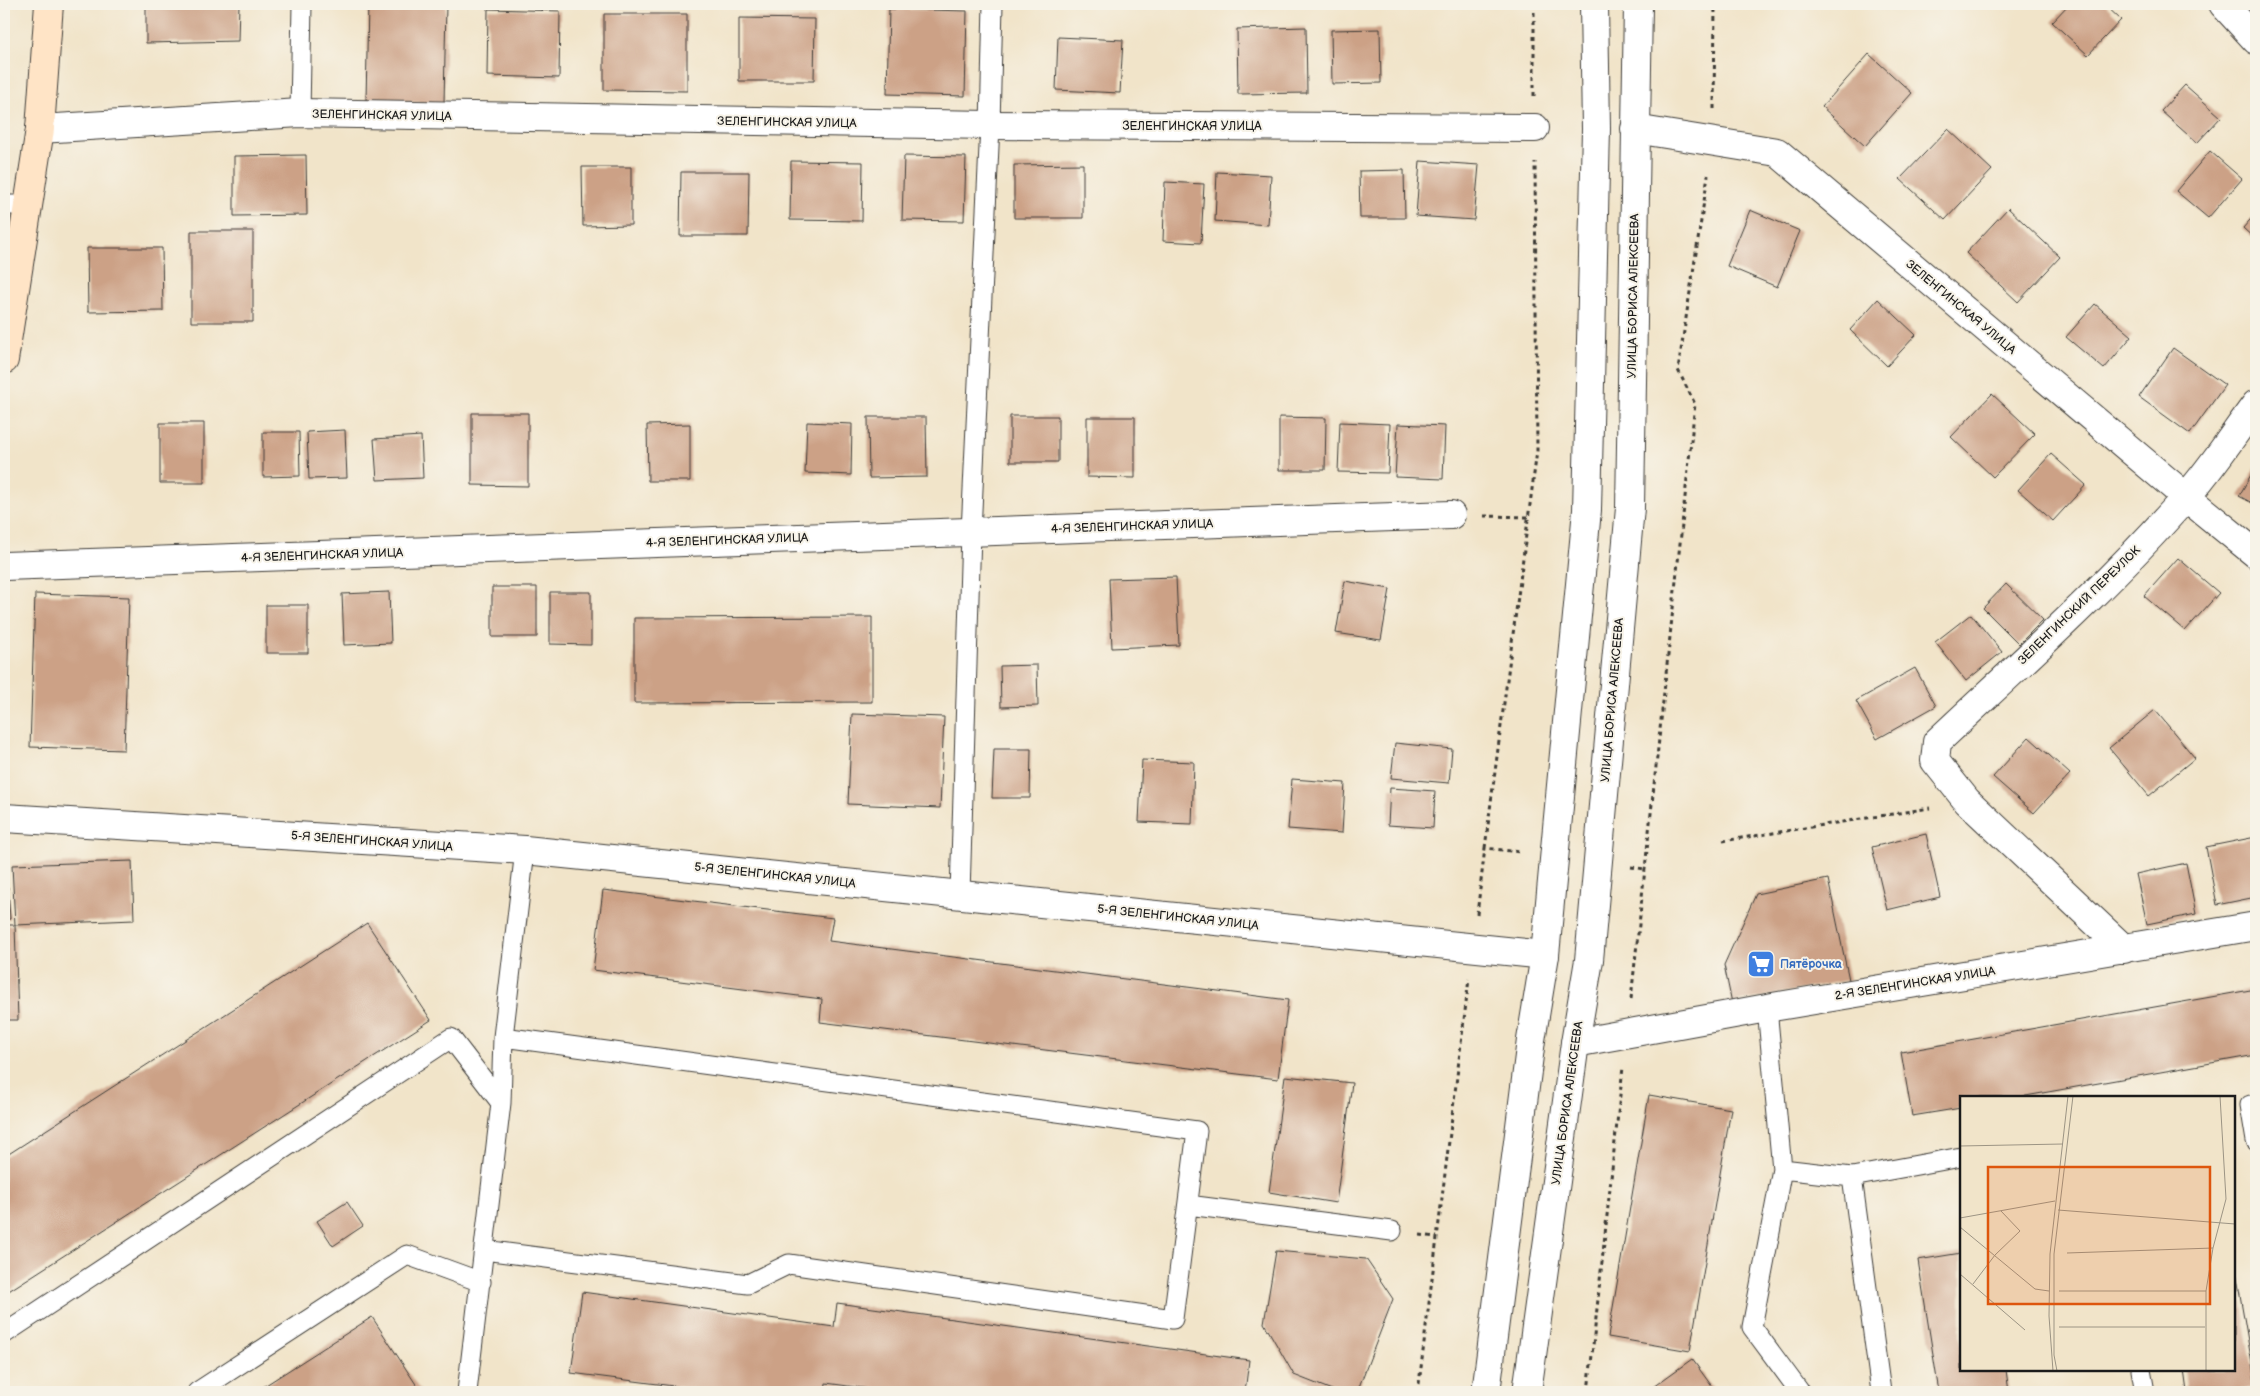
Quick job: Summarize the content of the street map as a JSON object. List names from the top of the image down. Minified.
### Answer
{"streets":{"street":["ЗЕЛЕНГИНСКАЯ УЛИЦА","УЛИЦА БОРИСА АЛЕКСЕЕВА","4-Я ЗЕЛЕНГИНСКАЯ УЛИЦА","ЗЕЛЕНГИНСКИЙ ПЕРЕУЛОК","5-Я ЗЕЛЕНГИНСКАЯ УЛИЦА","2-Я ЗЕЛЕНГИНСКАЯ УЛИЦА"]},"crossings":[["ЗЕЛЕНГИНСКАЯ УЛИЦА","УЛИЦА БОРИСА АЛЕКСЕЕВА"],["ЗЕЛЕНГИНСКАЯ УЛИЦА","ЗЕЛЕНГИНСКИЙ ПЕРЕУЛОК"],["УЛИЦА БОРИСА АЛЕКСЕЕВА","2-Я ЗЕЛЕНГИНСКАЯ УЛИЦА"],["ЗЕЛЕНГИНСКИЙ ПЕРЕУЛОК","2-Я ЗЕЛЕНГИНСКАЯ УЛИЦА"]],"places":{"supermarket":["Пятёрочка"]}}
